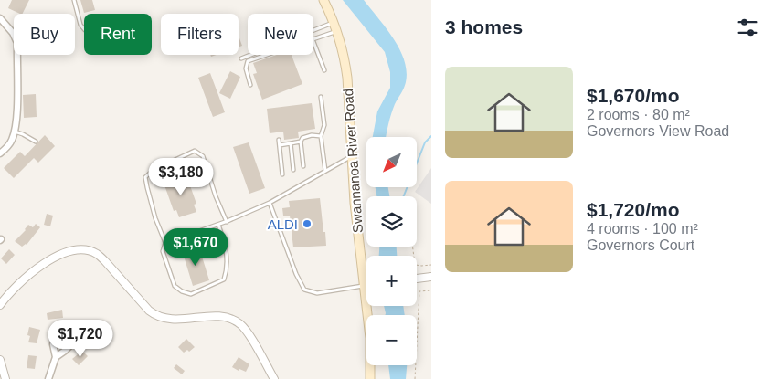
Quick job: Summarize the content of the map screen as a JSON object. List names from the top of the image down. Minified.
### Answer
{"streets":{"main road":["Swannanoa River Road"]},"places":["ALDI"],"north":"bottom left","page":{"heading":"3 homes","chip":["Buy","Rent","Filters","New"],"list":[{"name":"$1,670/mo","note":"2 rooms · 80 m² · Governors View Road"},{"name":"$1,720/mo","note":"4 rooms · 100 m² · Governors Court"}],"map_buttons":["+","−"],"price":["$3,180","$1,670","$1,720"]}}
